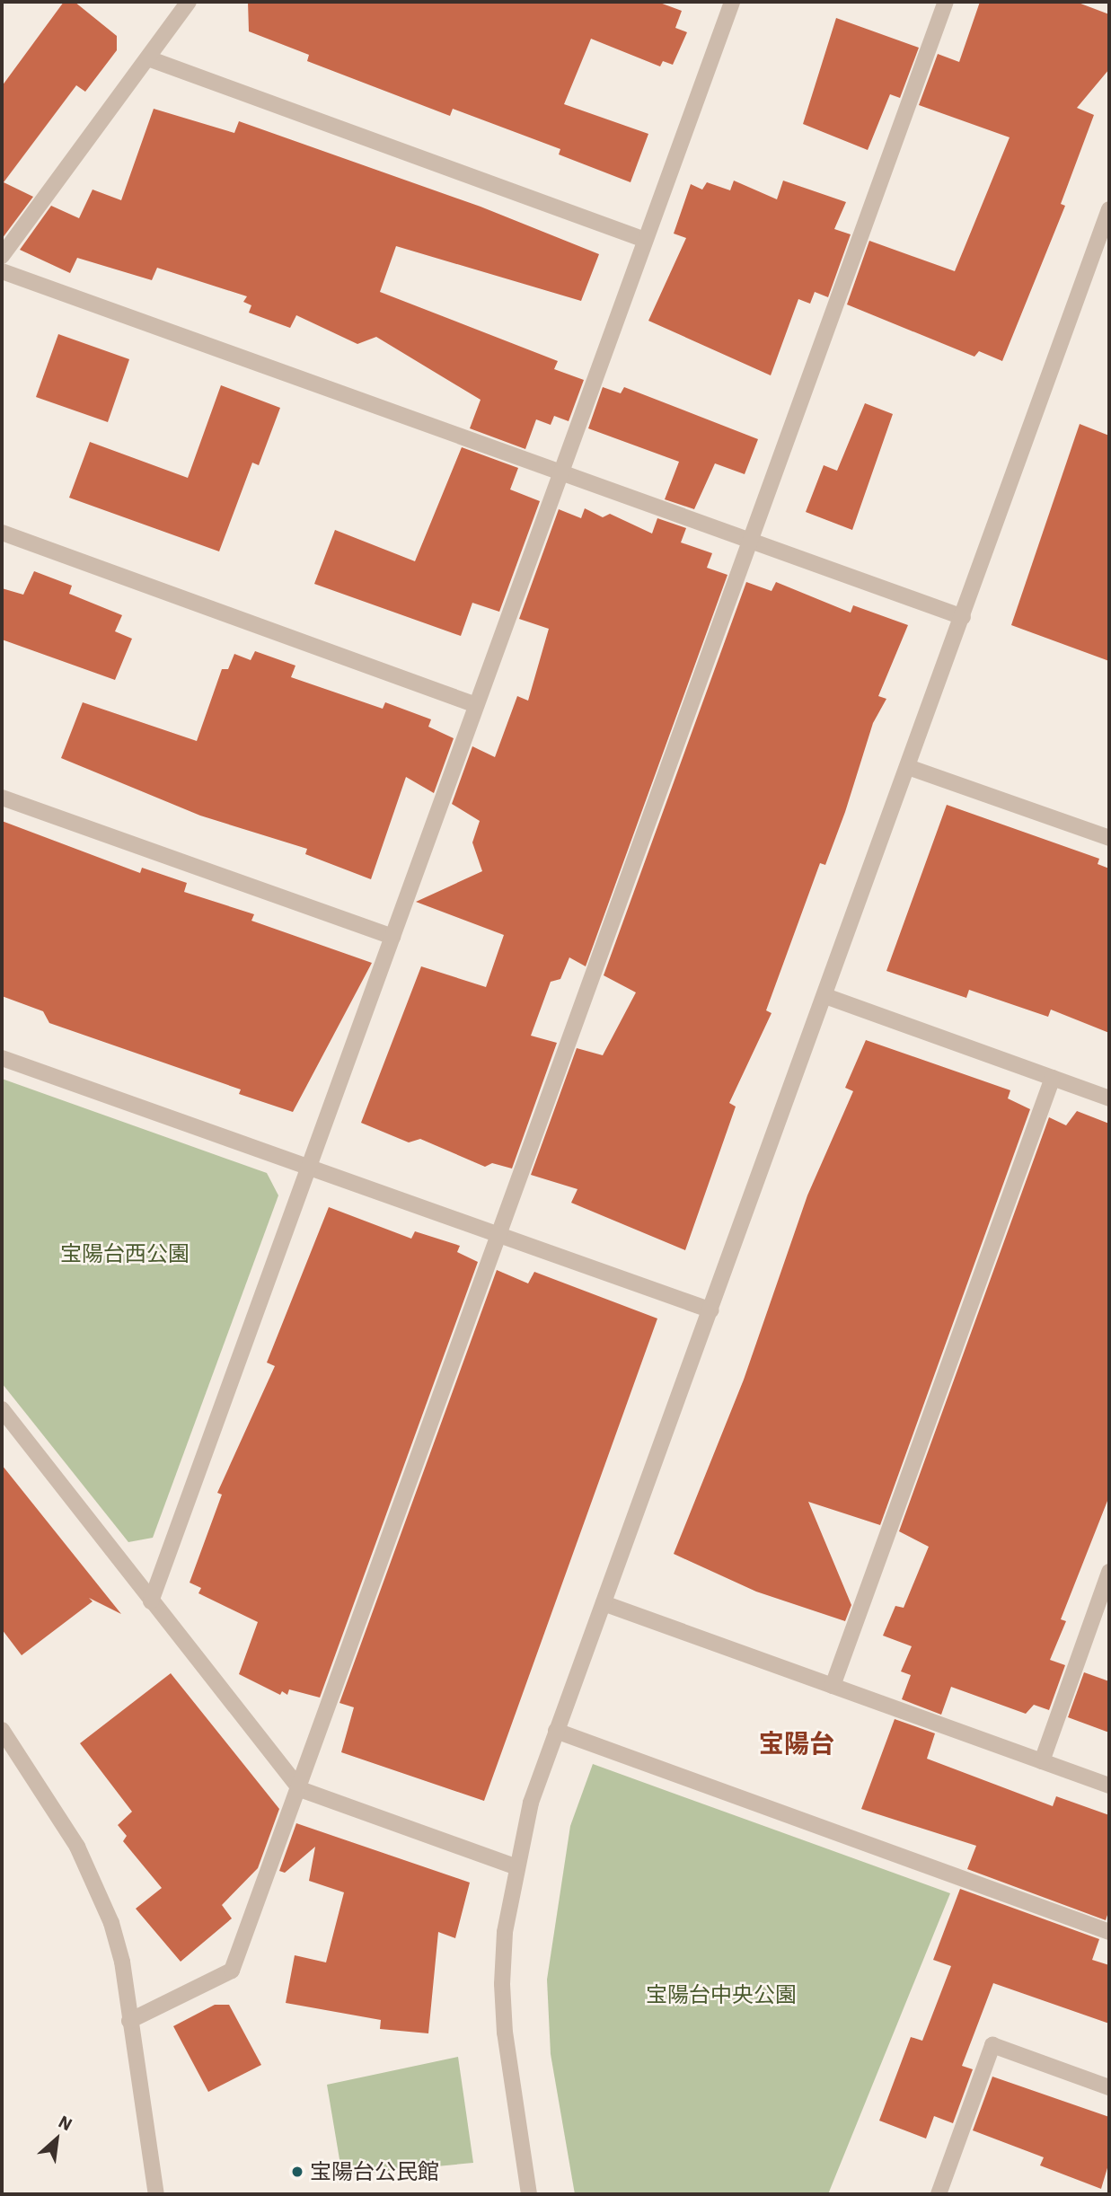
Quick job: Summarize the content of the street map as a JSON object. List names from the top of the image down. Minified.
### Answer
{"districts":["宝陽台"],"parks":["宝陽台西公園","宝陽台中央公園"],"places":["宝陽台公民館"],"north":"top right"}
